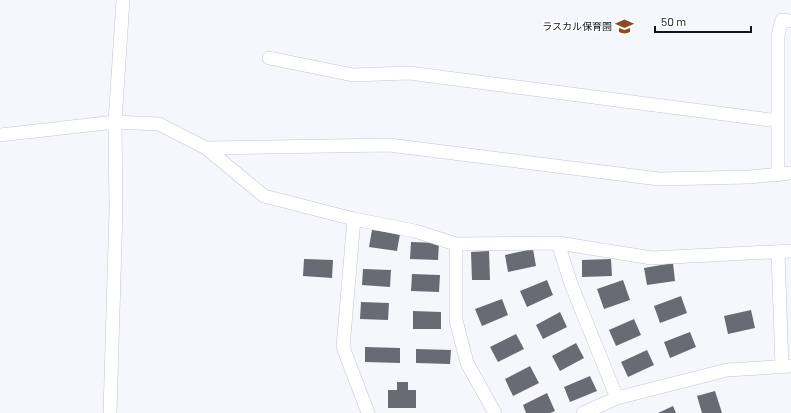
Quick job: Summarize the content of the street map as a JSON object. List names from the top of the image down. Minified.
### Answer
{"places":{"school or university":["ラスカル保育園"]},"scale_bar":"50 m"}
